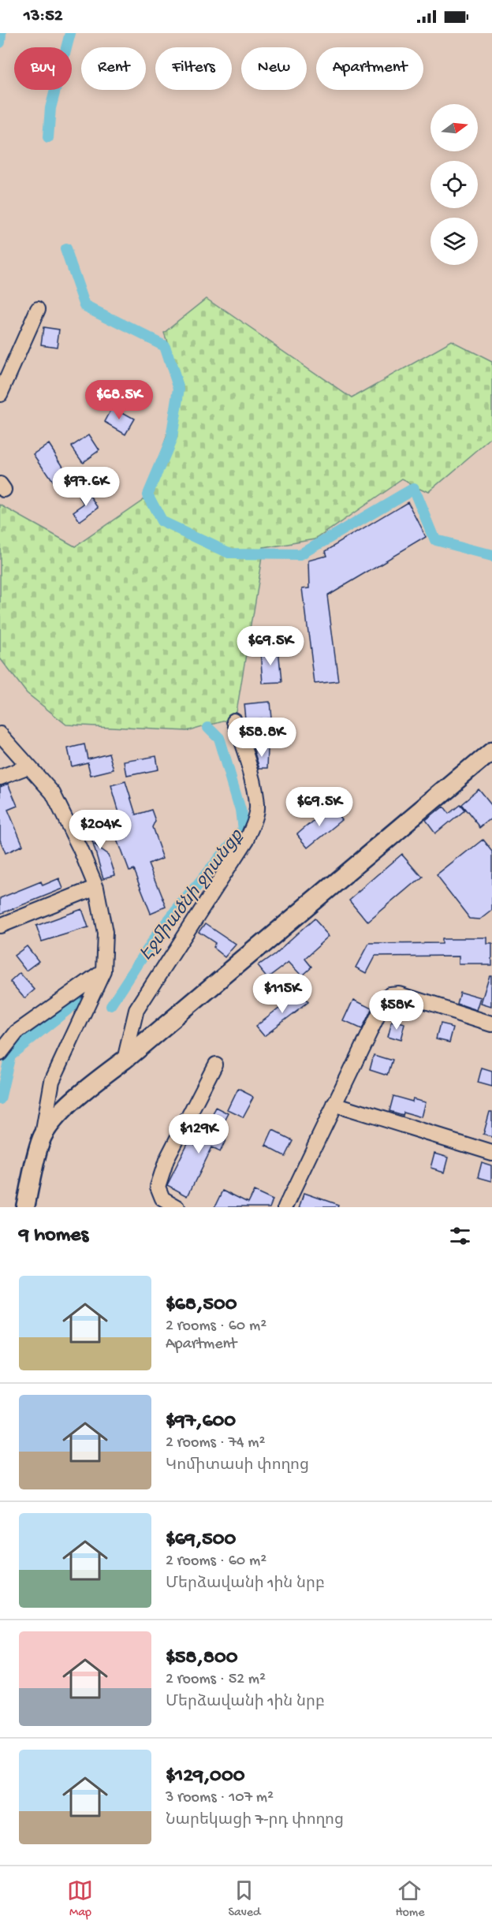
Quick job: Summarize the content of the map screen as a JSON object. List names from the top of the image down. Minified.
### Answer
{"water":["Էջմիածնի ջրանցք"],"north":"right","page":{"status":"13:52","chip":["Buy","Rent","Filters","New","Apartment"],"price":["$68.5K","$97.6K","$69.5K","$58.8K","$69.5K","$204K","$115K","$58K","$129K"],"heading":"9 homes","list":[{"name":"$68,500","note":"2 rooms · 60 m² · Apartment"},{"name":"$97,600","note":"2 rooms · 74 m² · Կոմիտասի փողոց"},{"name":"$69,500","note":"2 rooms · 60 m² · Մերձավանի 1ին նրբ"},{"name":"$58,800","note":"2 rooms · 52 m² · Մերձավանի 1ին նրբ"},{"name":"$129,000","note":"3 rooms · 107 m² · Նարեկացի 7-րդ փողոց"}],"tabs":["Map","Saved","Home"]}}
